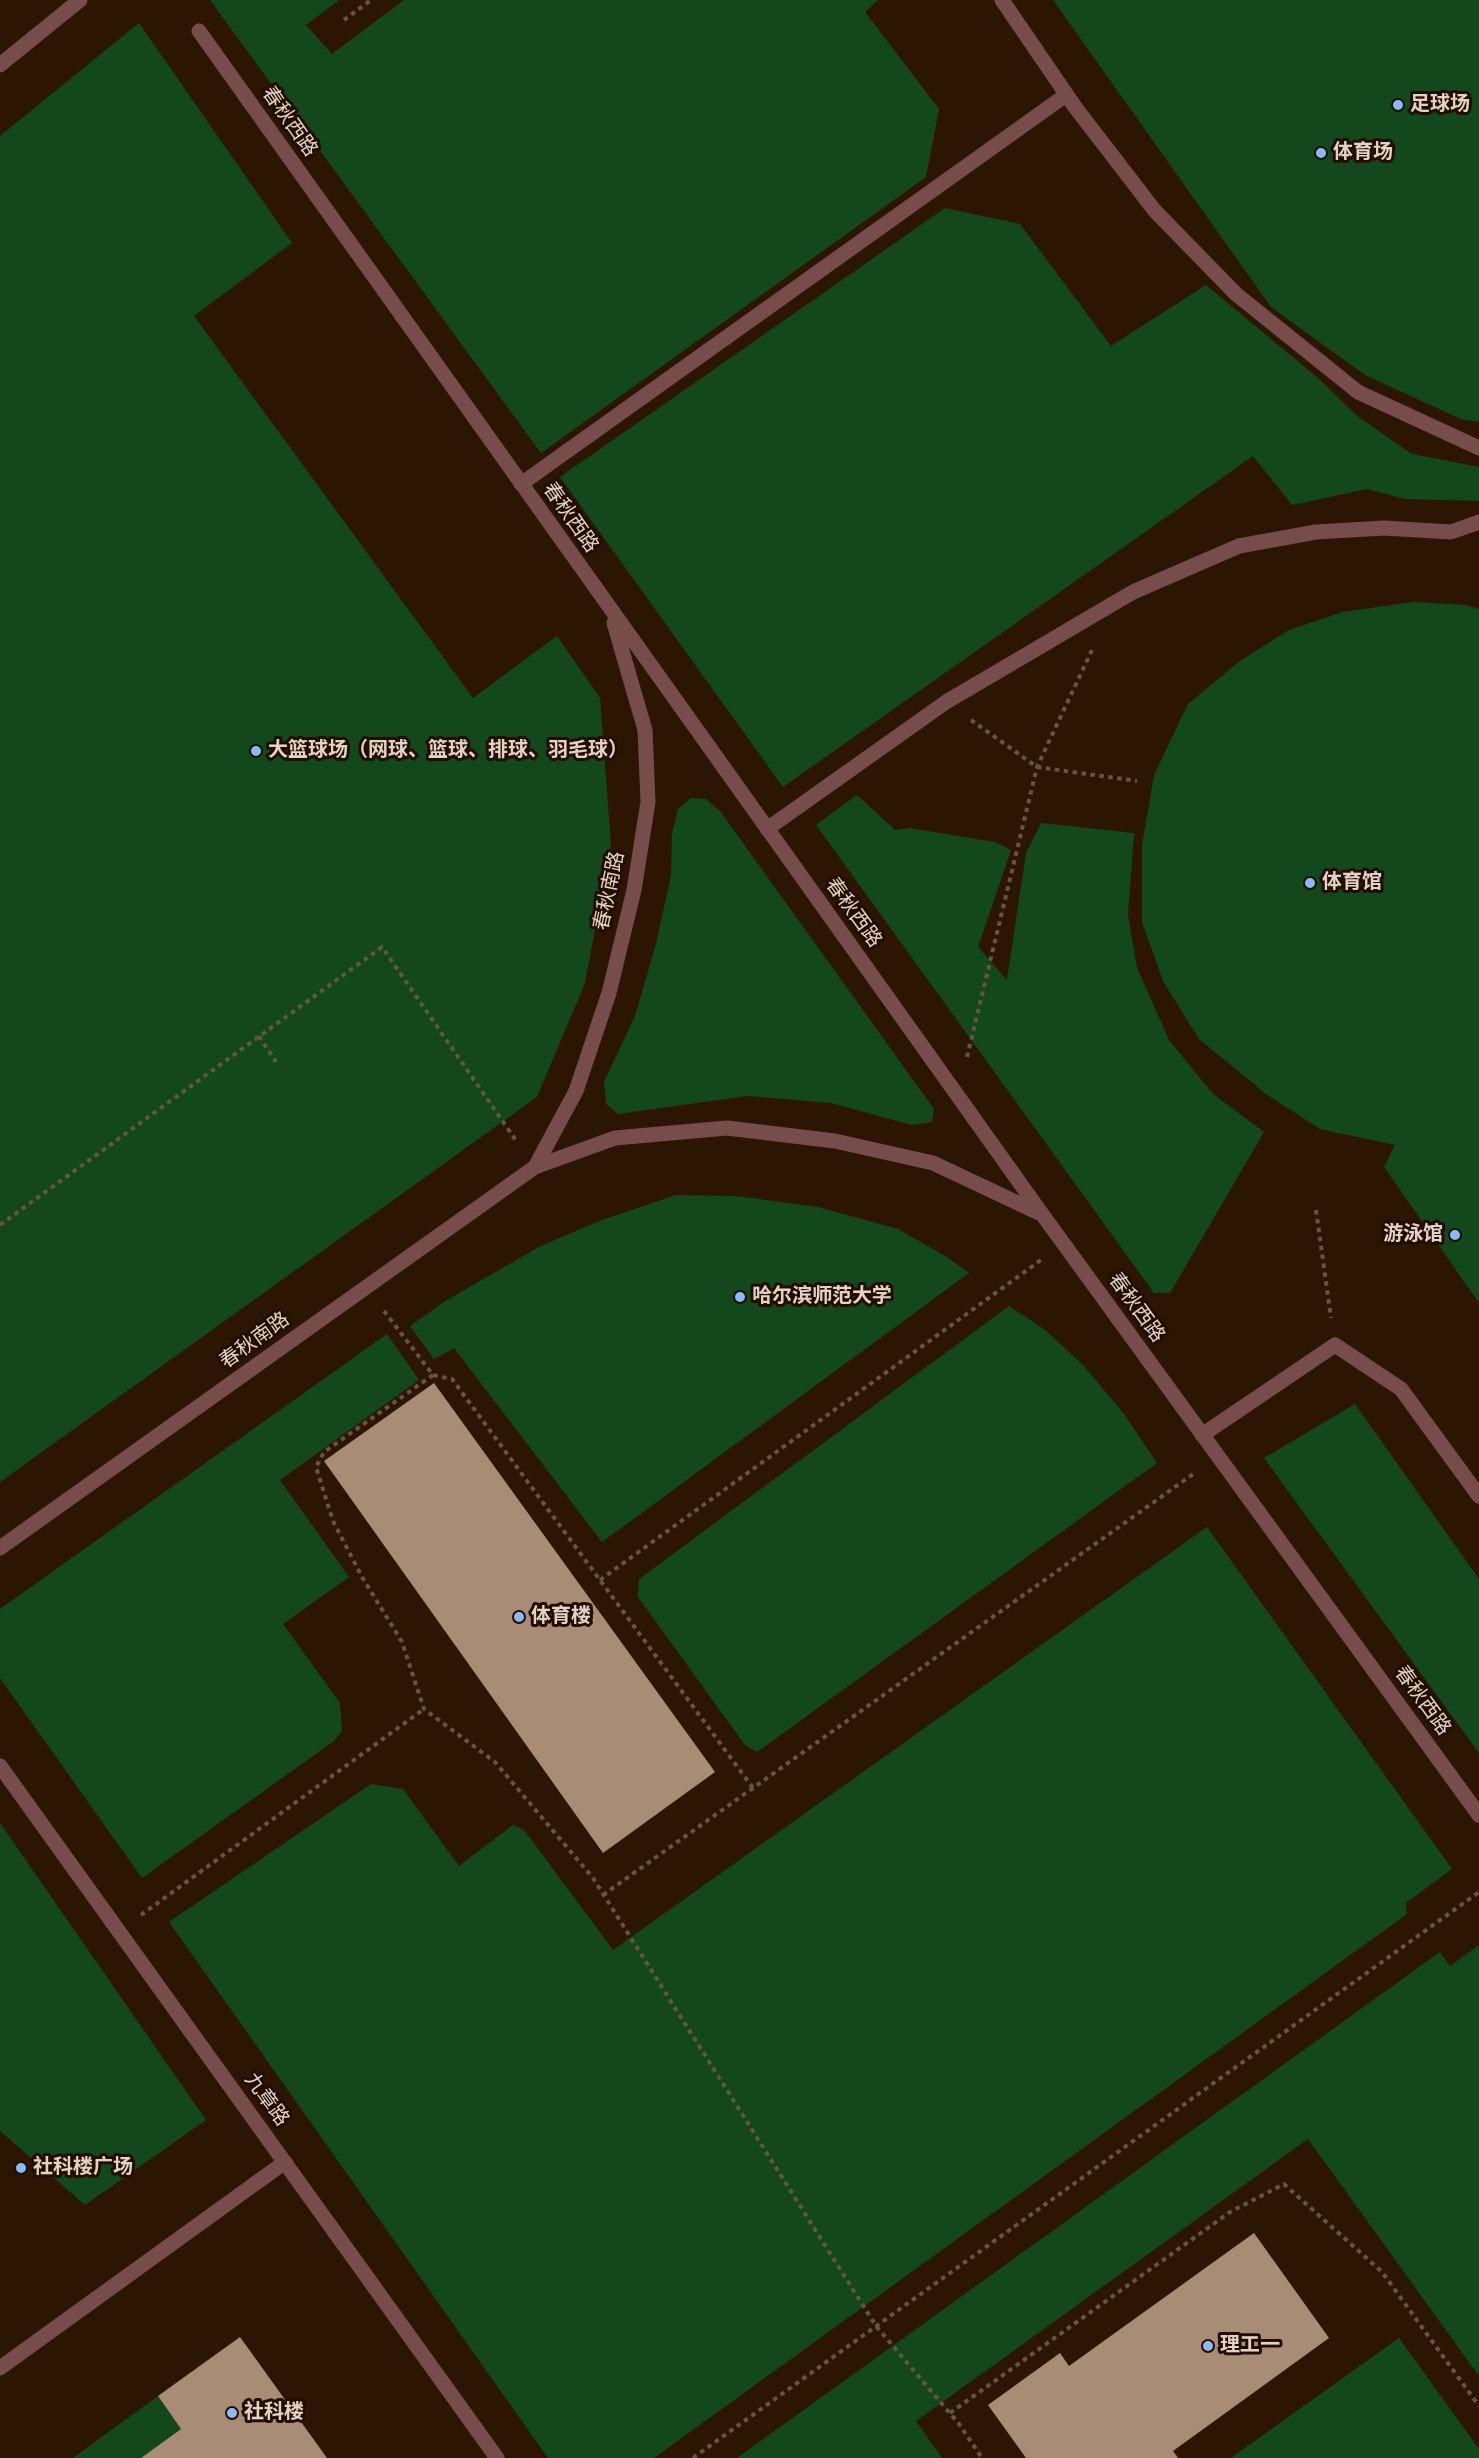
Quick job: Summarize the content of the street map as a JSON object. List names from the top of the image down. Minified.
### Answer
{"streets":{"street":["春秋西路","春秋南路","九章路"]},"crossings":[["春秋西路","春秋南路"]],"places":["足球场","体育场","大篮球场（网球、篮球、排球、羽毛球）","体育馆","游泳馆","哈尔滨师范大学","体育楼","社科楼广场","理工一","社科楼"]}
